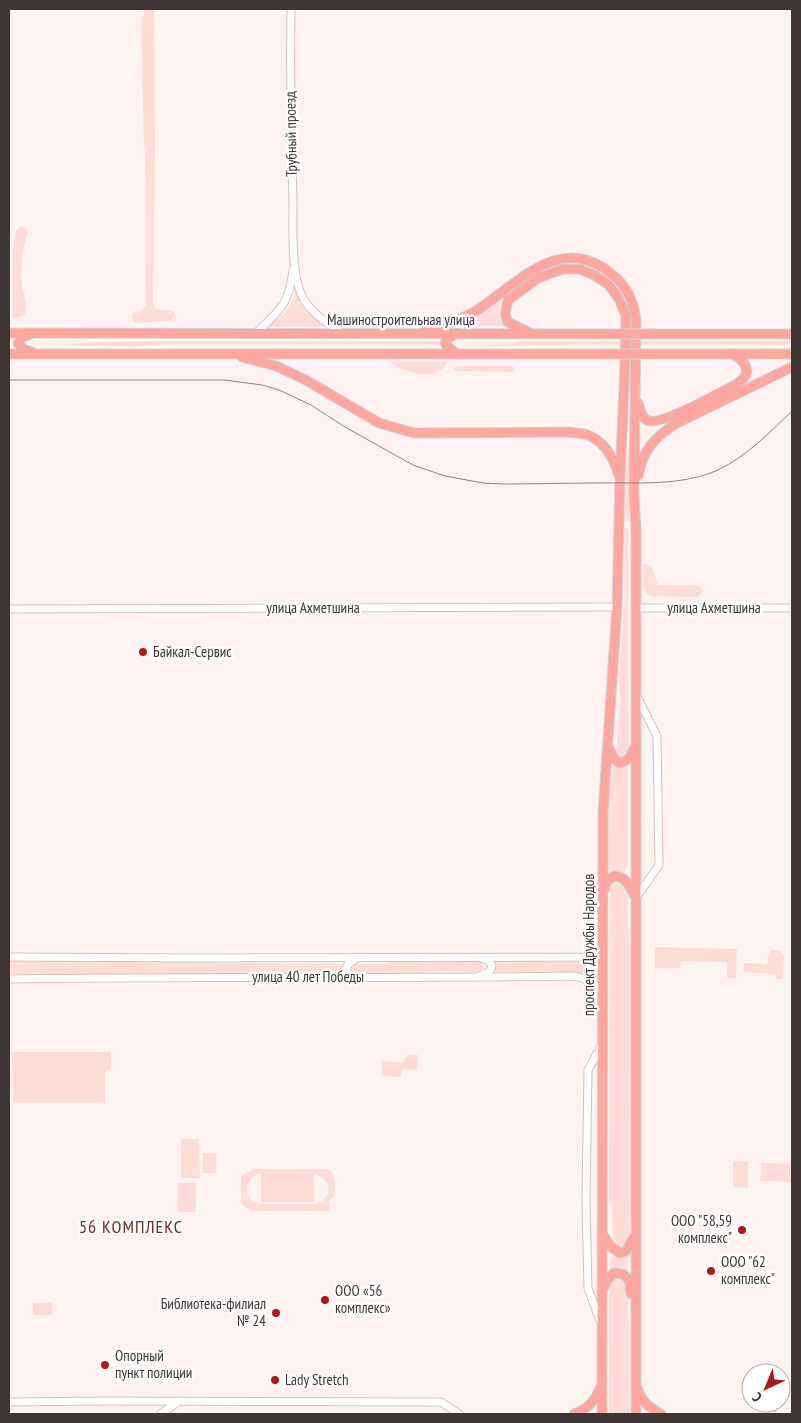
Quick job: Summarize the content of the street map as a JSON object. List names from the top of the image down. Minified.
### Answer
{"streets":{"main road":["Машиностроительная улица","проспект Дружбы Народов"],"street":["Трубный проезд","улица Ахметшина","улица 40 лет Победы"]},"crossings":[["Машиностроительная улица","проспект Дружбы Народов"],["улица Ахметшина","проспект Дружбы Народов"],["проспект Дружбы Народов","улица 40 лет Победы"]],"districts":["56 КОМПЛЕКС"],"places":["Байкал-Сервис","ООО \"58,59 комплекс\"","ООО \"62 комплекс\"","ООО «56 комплекс»","Библиотека-филиал № 24","Опорный пункт полиции","Lady Stretch"],"north":"bottom left"}
